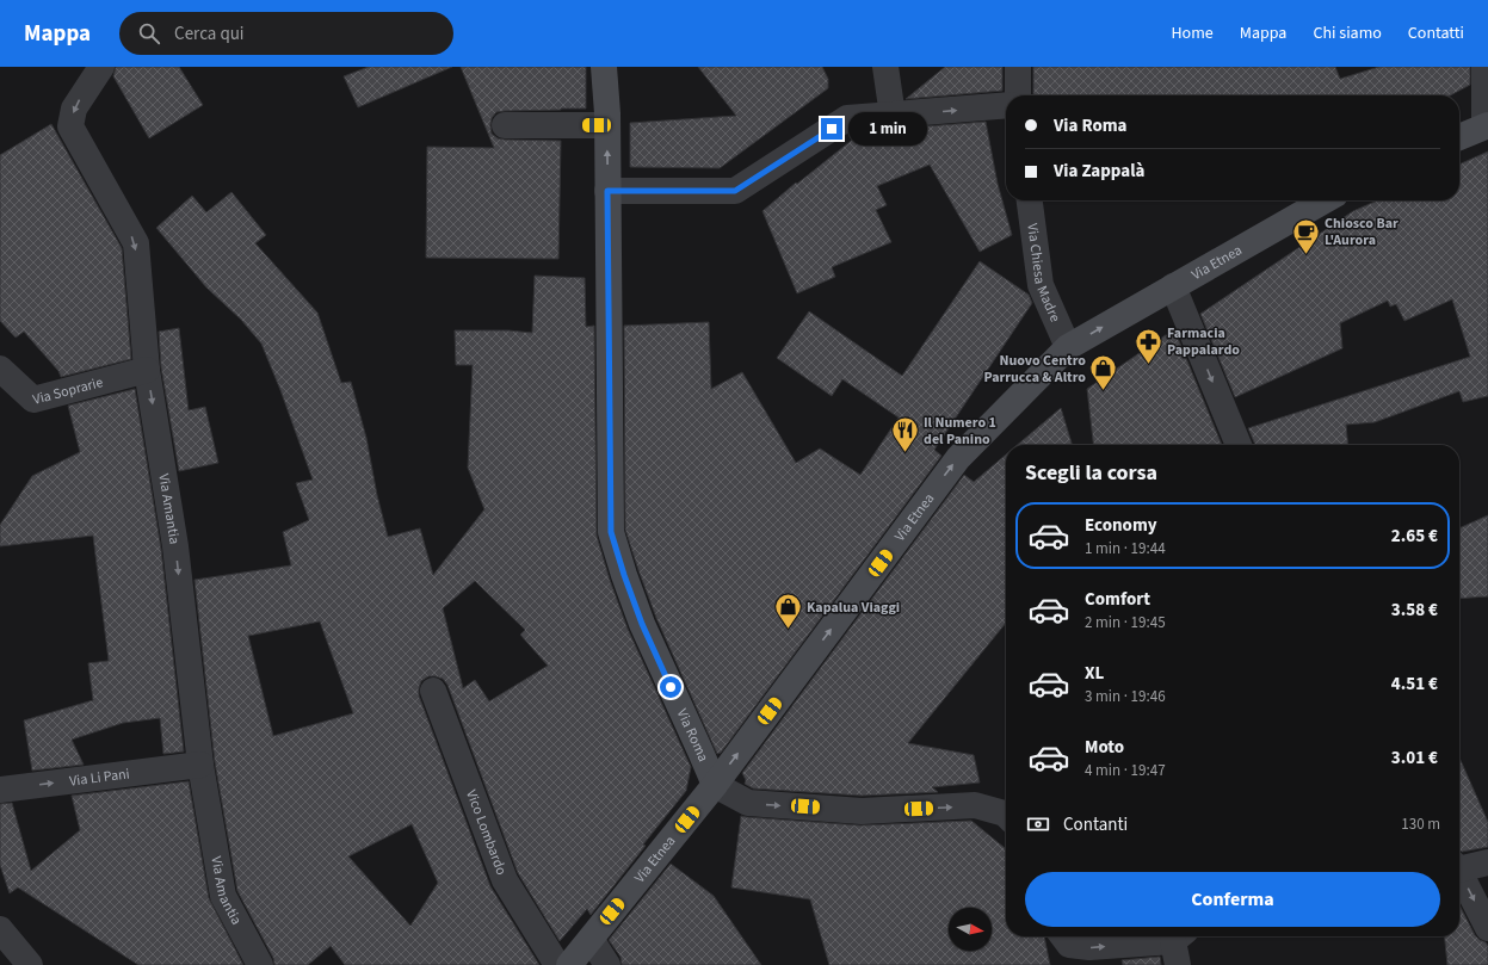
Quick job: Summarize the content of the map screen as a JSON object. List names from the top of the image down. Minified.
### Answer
{"streets":{"main road":["Via Etnea","Via Roma"],"street":["Via Chiesa Madre","Via Soprarie","Via Amantia","Via Li Pani","Vico Lombardo"]},"crossings":[["Via Etnea","Via Chiesa Madre"],["Via Etnea","Via Roma"],["Via Soprarie","Via Amantia"],["Via Amantia","Via Li Pani"]],"one_way":["Via Etnea","Via Amantia","Via Li Pani"],"places":{"cafe":["Chiosco Bar L'Aurora"],"pharmacy":["Farmacia Pappalardo"],"shop":["Nuovo Centro Parrucca & Altro","Kapalua Viaggi"],"restaurant":["Il Numero 1 del Panino"]},"north":"right","page":{"header":"Mappa","search":"Cerca qui","nav":["Home","Mappa","Chi siamo","Contatti"],"banner":["Via Roma","Via Zappalà"],"bubble":"1 min","heading":"Scegli la corsa","list":[{"name":"Economy","note":"1 min · 19:44","value":"2.65 €"},{"name":"Comfort","note":"2 min · 19:45","value":"3.58 €"},{"name":"XL","note":"3 min · 19:46","value":"4.51 €"},{"name":"Moto","note":"4 min · 19:47","value":"3.01 €"}],"pay":["Contanti","130 m"],"buttons":"Conferma"}}
